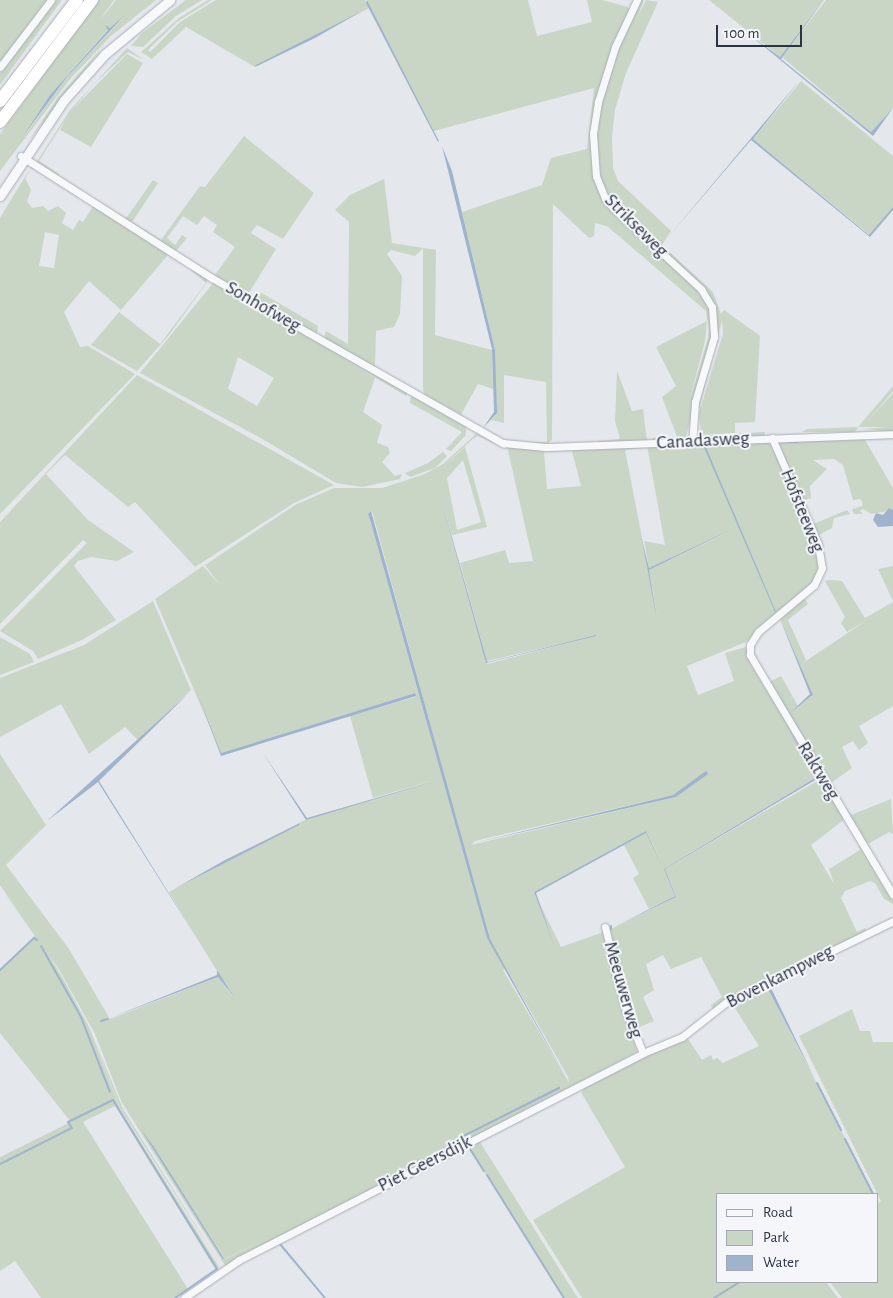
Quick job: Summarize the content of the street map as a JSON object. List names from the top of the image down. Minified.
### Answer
{"streets":{"street":["Strikseweg","Sonhofweg","Canadasweg","Hofsteeweg","Raktweg","Bovenkampweg","Meeuwerweg","Piet Geersdijk"]},"crossings":[["Strikseweg","Canadasweg"],["Sonhofweg","Canadasweg"],["Canadasweg","Hofsteeweg"],["Hofsteeweg","Raktweg"],["Bovenkampweg","Piet Geersdijk"],["Meeuwerweg","Piet Geersdijk"]],"legend":["Road","Park","Water"],"scale_bar":"100 m"}
